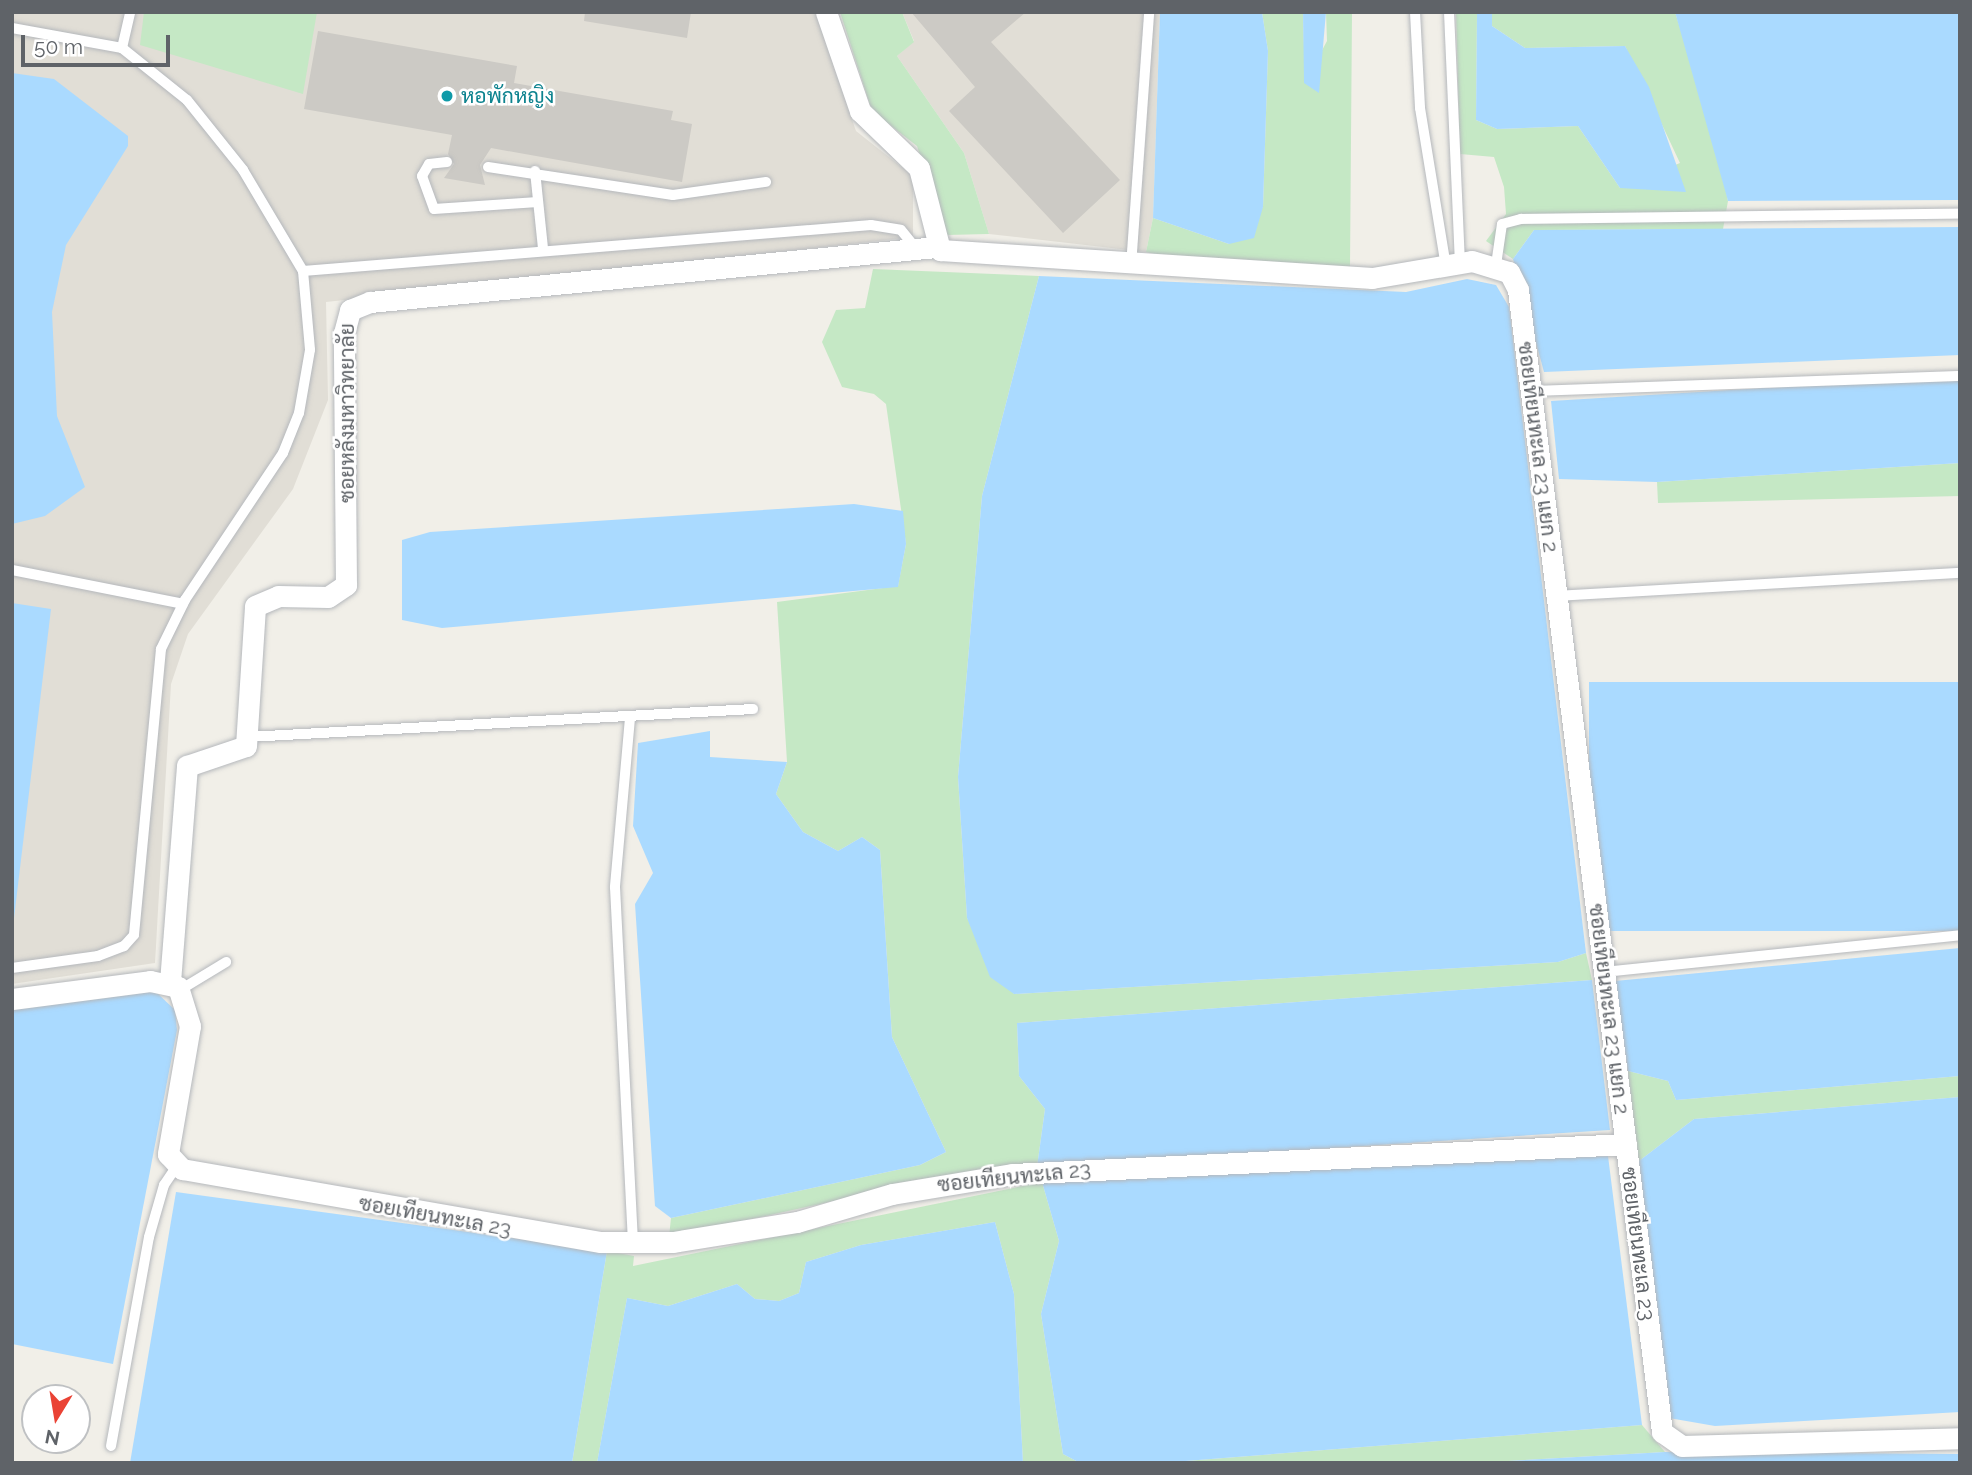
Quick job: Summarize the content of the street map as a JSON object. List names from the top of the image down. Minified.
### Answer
{"streets":{"street":["ซอยหลังมหาวิทยาลัย","ซอยเทียนทะเล 23 แยก 2","ซอยเทียนทะเล 23"]},"crossings":[["ซอยเทียนทะเล 23 แยก 2","ซอยเทียนทะเล 23"]],"places":["หอพักหญิง"],"scale_bar":"50 m","north":"bottom"}
